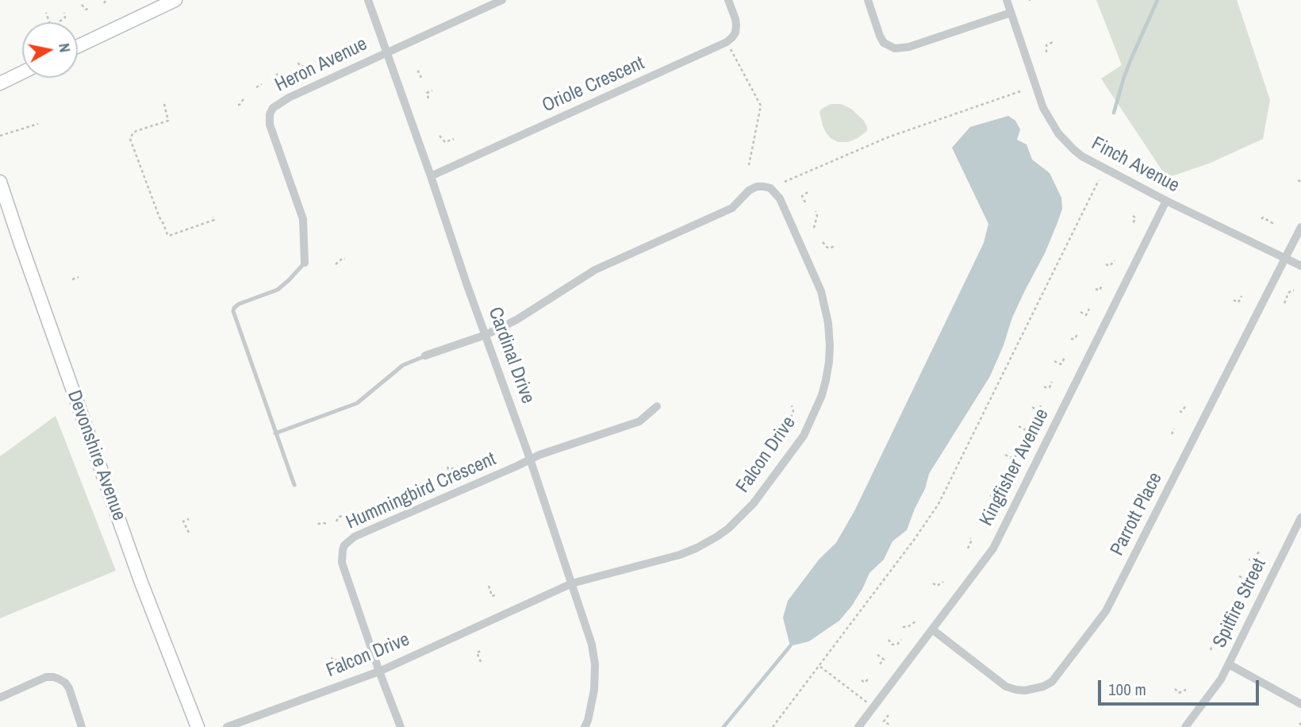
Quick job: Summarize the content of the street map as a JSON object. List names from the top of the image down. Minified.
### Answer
{"streets":{"main road":["Devonshire Avenue"],"street":["Heron Avenue","Oriole Crescent","Finch Avenue","Cardinal Drive","Falcon Drive","Kingfisher Avenue","Hummingbird Crescent","Parrott Place","Spitfire Street"]},"crossings":[["Heron Avenue","Cardinal Drive"],["Oriole Crescent","Cardinal Drive"],["Finch Avenue","Kingfisher Avenue"],["Finch Avenue","Parrott Place"],["Cardinal Drive","Falcon Drive"],["Cardinal Drive","Hummingbird Crescent"],["Falcon Drive","Hummingbird Crescent"],["Kingfisher Avenue","Parrott Place"]],"scale_bar":"100 m","north":"right"}
